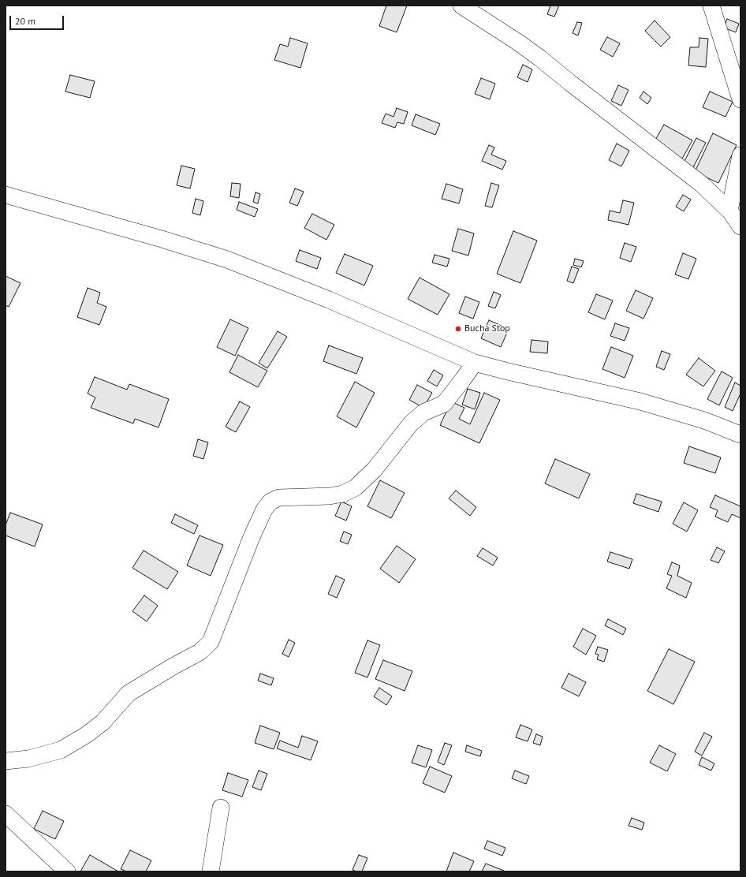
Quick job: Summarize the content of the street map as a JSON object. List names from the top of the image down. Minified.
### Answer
{"places":["Bucha Stop"],"scale_bar":"20 m"}
